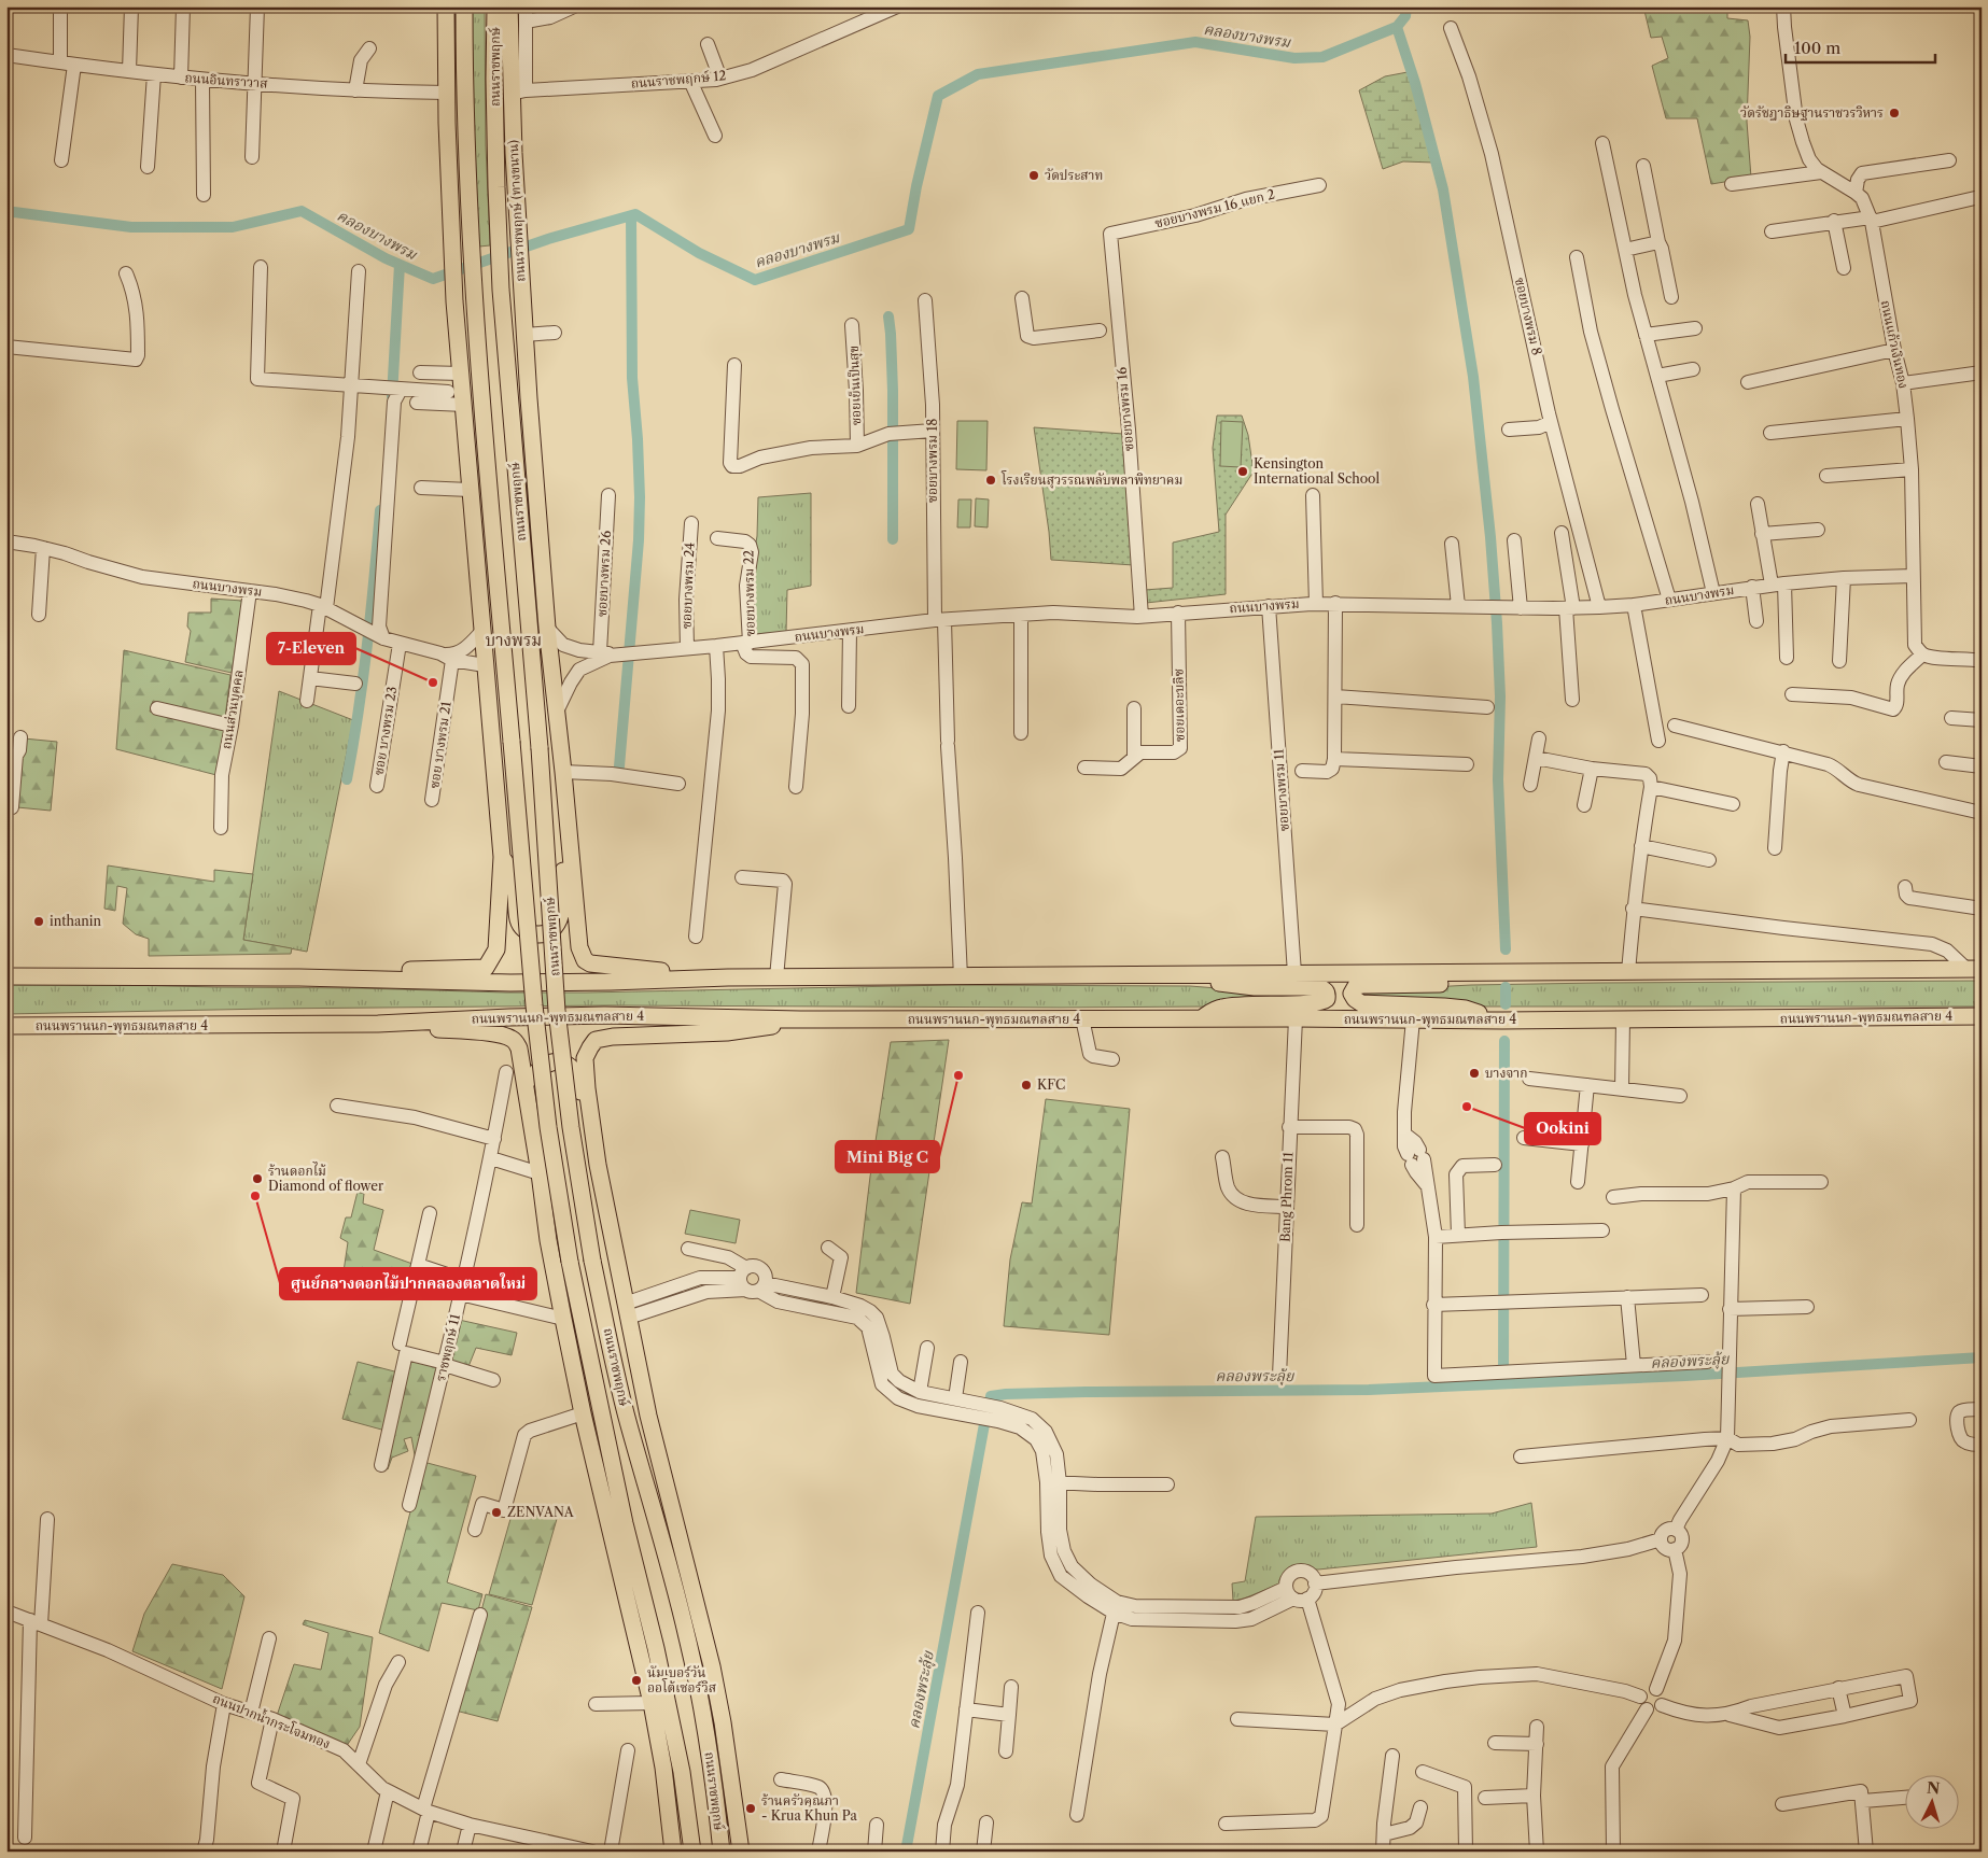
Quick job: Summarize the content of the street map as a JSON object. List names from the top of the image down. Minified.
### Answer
{"streets":{"main road":["ถนนราชพฤกษ์","ถนนราชพฤกษ์ (ทางขนาน)","ถนนพรานนก-พุทธมณฑลสาย 4"],"street":["ถนนราชพฤกษ์ 12","ถนนอินทราวาส","ซอยบางพรม 16 แยก 2","ซอยบางพรม 8","ถนนแก้วเงินทอง","ซอยเย็นเป็นสุข","ซอยบางพรม 16","ซอยบางพรม 18","ซอยบางพรม 26","ซอยบางพรม 24","ถนนบางพรม","ซอยบางพรม 22","ซอยเดอะบลิซ","ถนนส่วนบุคคล","ซอย บางพรม 23","ซอย บางพรม 21","ซอยบางพรม 11","Bang Phrom 11","ราชพฤกษ์ 11","ถนนปากน้ำกระโจมทอง"]},"crossings":[["ถนนราชพฤกษ์","ถนนราชพฤกษ์ (ทางขนาน)"],["ถนนราชพฤกษ์","ถนนบางพรม"],["ถนนราชพฤกษ์","ถนนพรานนก-พุทธมณฑลสาย 4"],["ถนนราชพฤกษ์ 12","ถนนราชพฤกษ์ (ทางขนาน)"],["ซอยบางพรม 16 แยก 2","ซอยบางพรม 16"],["ซอยบางพรม 8","ถนนบางพรม"],["ถนนแก้วเงินทอง","ถนนบางพรม"],["ซอยบางพรม 16","ถนนบางพรม"],["ซอยบางพรม 18","ถนนบางพรม"],["ซอยบางพรม 26","ถนนบางพรม"],["ซอยบางพรม 24","ถนนบางพรม"],["ถนนบางพรม","ซอยบางพรม 22"],["ถนนบางพรม","ซอยเดอะบลิซ"],["ถนนบางพรม","ถนนส่วนบุคคล"],["ถนนบางพรม","ซอย บางพรม 23"],["ถนนบางพรม","ซอย บางพรม 21"],["ถนนบางพรม","ซอยบางพรม 11"],["ถนนพรานนก-พุทธมณฑลสาย 4","Bang Phrom 11"]],"districts":["บางพรม"],"water":["คลองบางพรม","คลองพระลุ้ย"],"places":["วัดรัชฎาธิษฐานราชวรวิหาร","วัดประสาท","Kensington International School","โรงเรียนสุวรรณพลับพลาพิทยาคม","7-Eleven","inthanin","บางจาก","Mini Big C","KFC","Ookini","ร้านดอกไม้ Diamond of flower","ศูนย์กลางดอกไม้ปากคลองตลาดใหม่","ZENVANA","นัมเบอร์วัน ออโต้เซอร์วิส","ร้านครัวคุณภา - Krua Khun Pa"],"scale_bar":"100 m","north":"top"}
